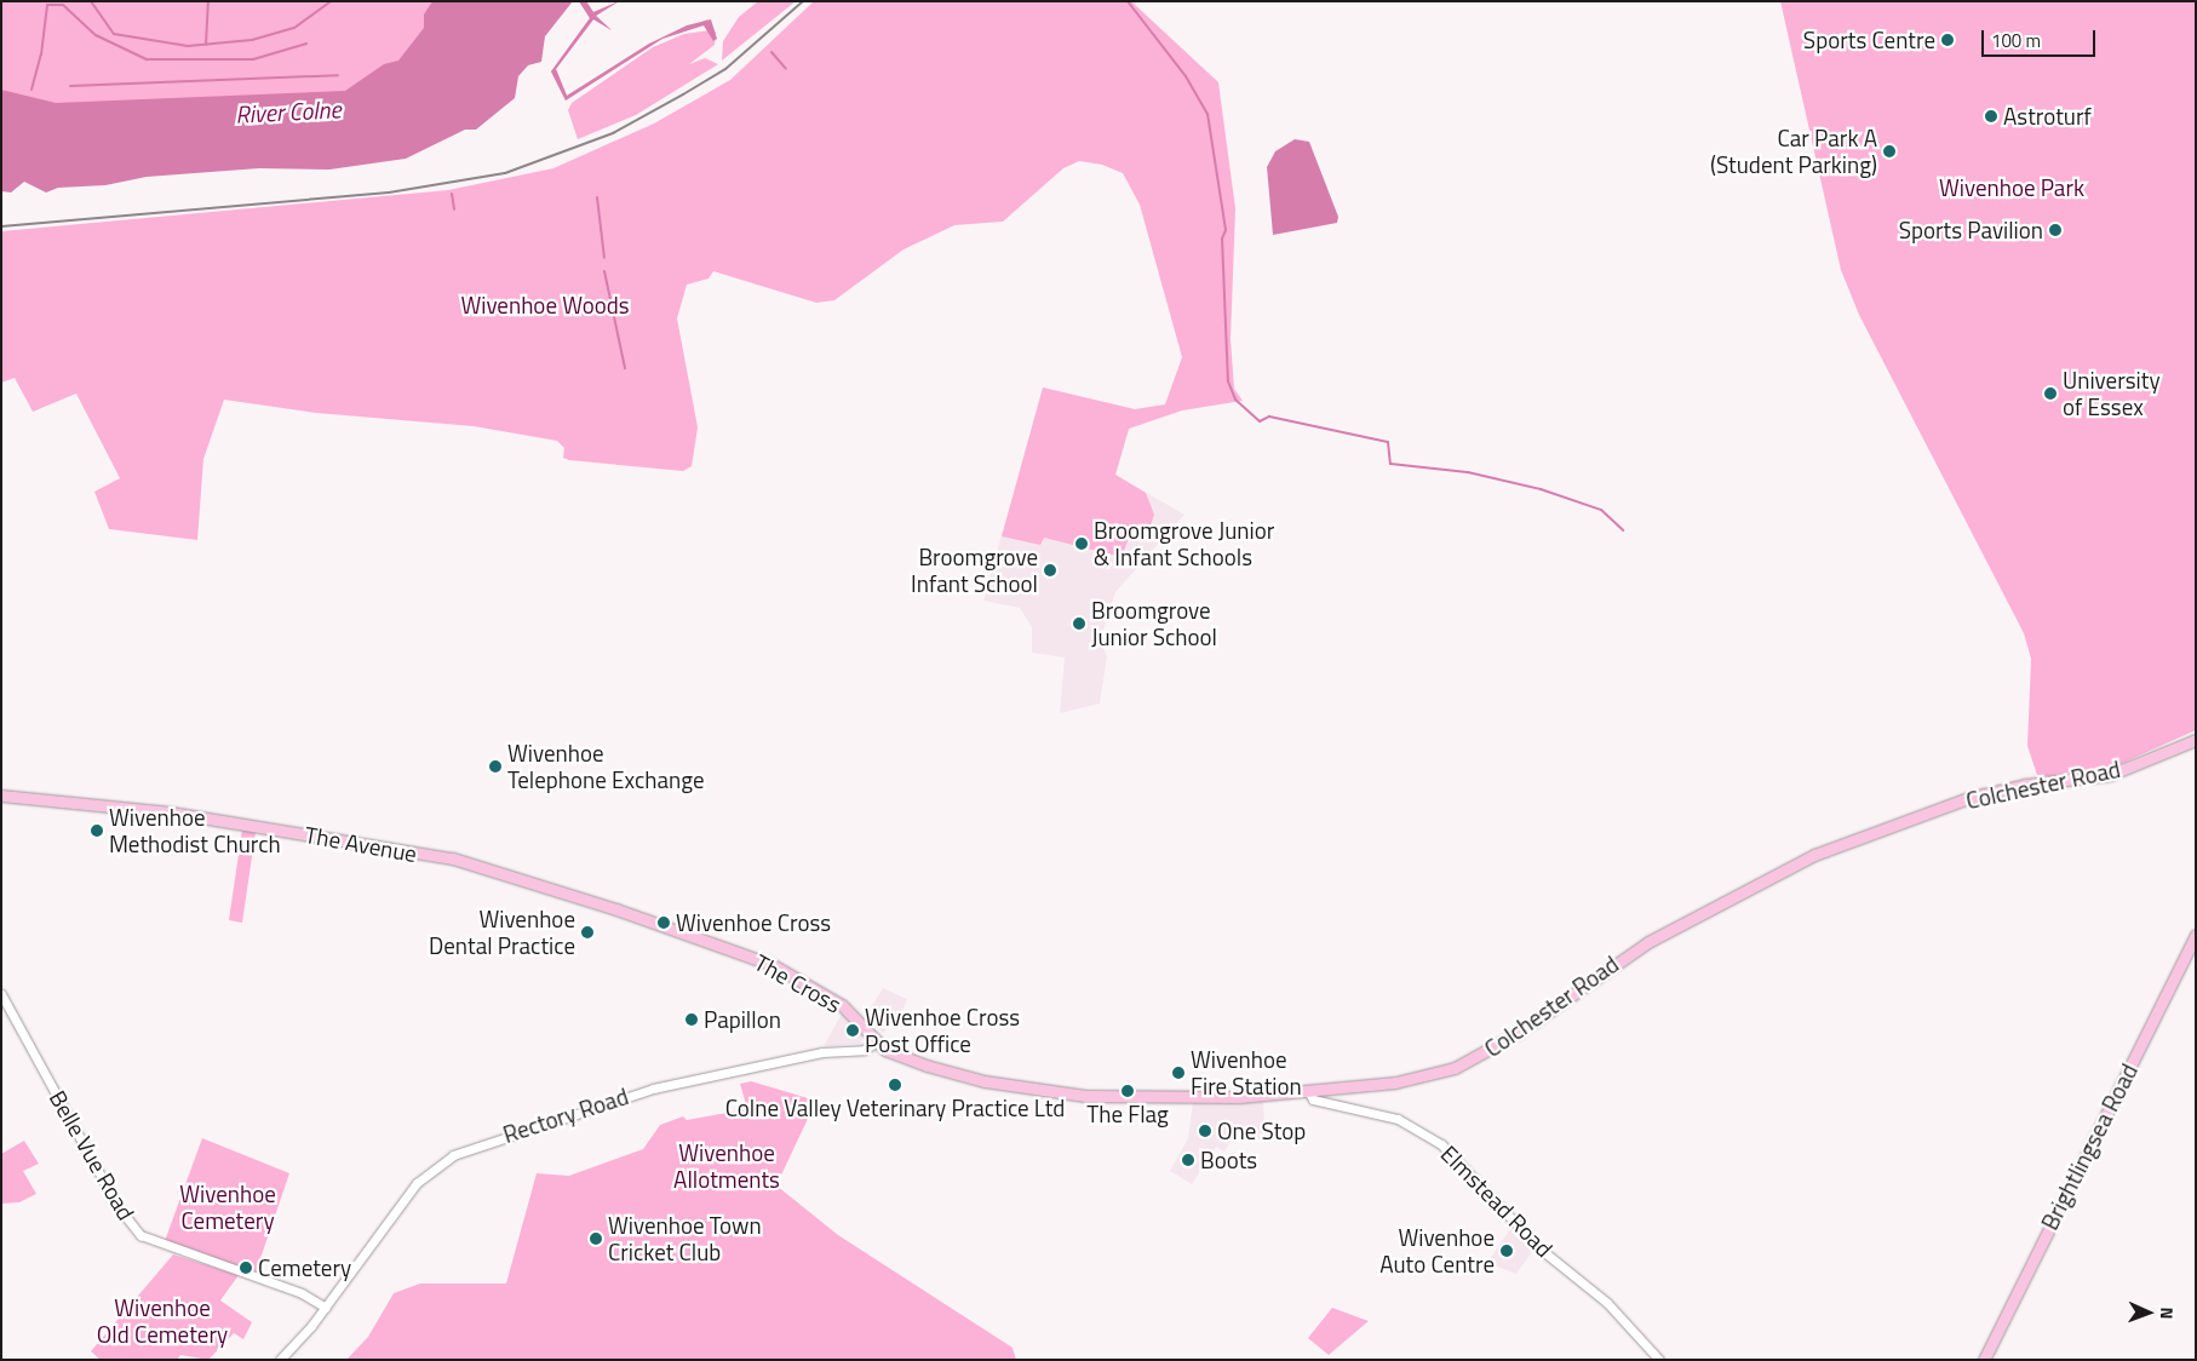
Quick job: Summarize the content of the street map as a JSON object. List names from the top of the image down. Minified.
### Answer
{"streets":{"main road":["Colchester Road","The Avenue","The Cross","Brightlingsea Road"],"street":["Rectory Road","Belle Vue Road","Elmstead Road"]},"crossings":[["Colchester Road","The Cross"],["Colchester Road","Rectory Road"],["Colchester Road","Elmstead Road"],["The Avenue","The Cross"],["The Cross","Rectory Road"],["Rectory Road","Belle Vue Road"]],"water":["River Colne"],"parks":["Wivenhoe Park","Wivenhoe Woods","Wivenhoe Allotments","Wivenhoe Cemetery","Wivenhoe Old Cemetery"],"places":["Sports Centre","Astroturf","Car Park A (Student Parking)","Sports Pavilion","University of Essex","Broomgrove Junior & Infant Schools","Broomgrove Infant School","Broomgrove Junior School","Wivenhoe Telephone Exchange","Wivenhoe Methodist Church","Wivenhoe Cross","Wivenhoe Dental Practice","Papillon","Wivenhoe Cross Post Office","Wivenhoe Fire Station","Colne Valley Veterinary Practice Ltd","The Flag","One Stop","Boots","Wivenhoe Town Cricket Club","Wivenhoe Auto Centre","Cemetery"],"scale_bar":"100 m","north":"right"}
